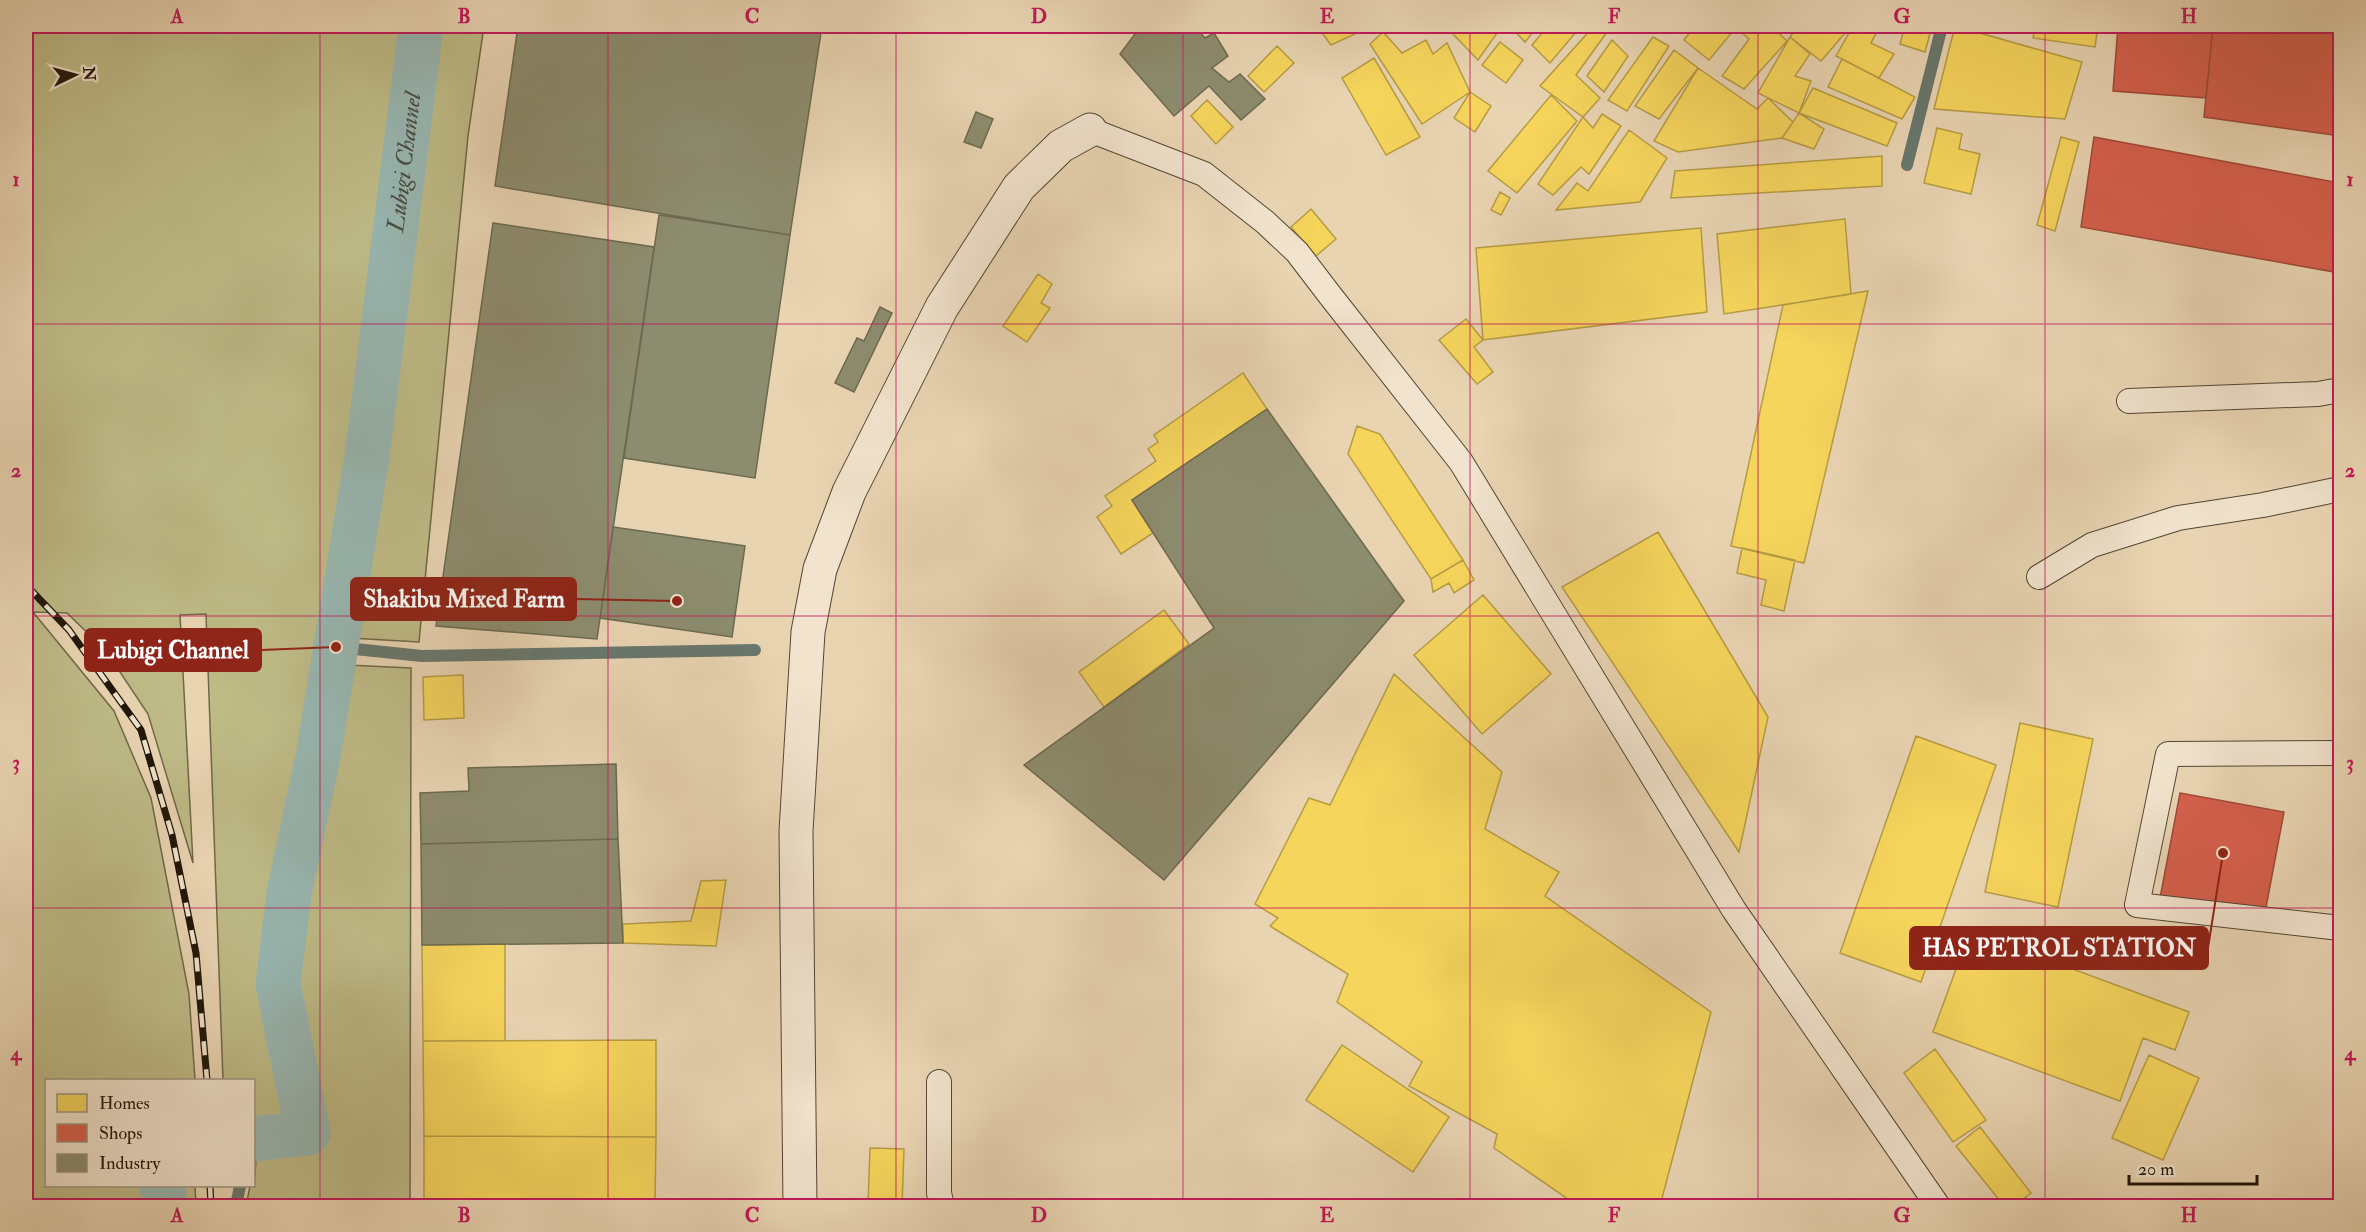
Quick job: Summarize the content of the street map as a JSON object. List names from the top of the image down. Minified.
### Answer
{"water":["Lubigi Channel"],"places":["Shakibu Mixed Farm","Lubigi Channel","HAS PETROL STATION"],"legend":["Homes","Shops","Industry"],"scale_bar":"20 m","north":"right","grid":{"columns":["A","B","C","D","E","F","G","H"],"rows":["1","2","3","4"]}}
